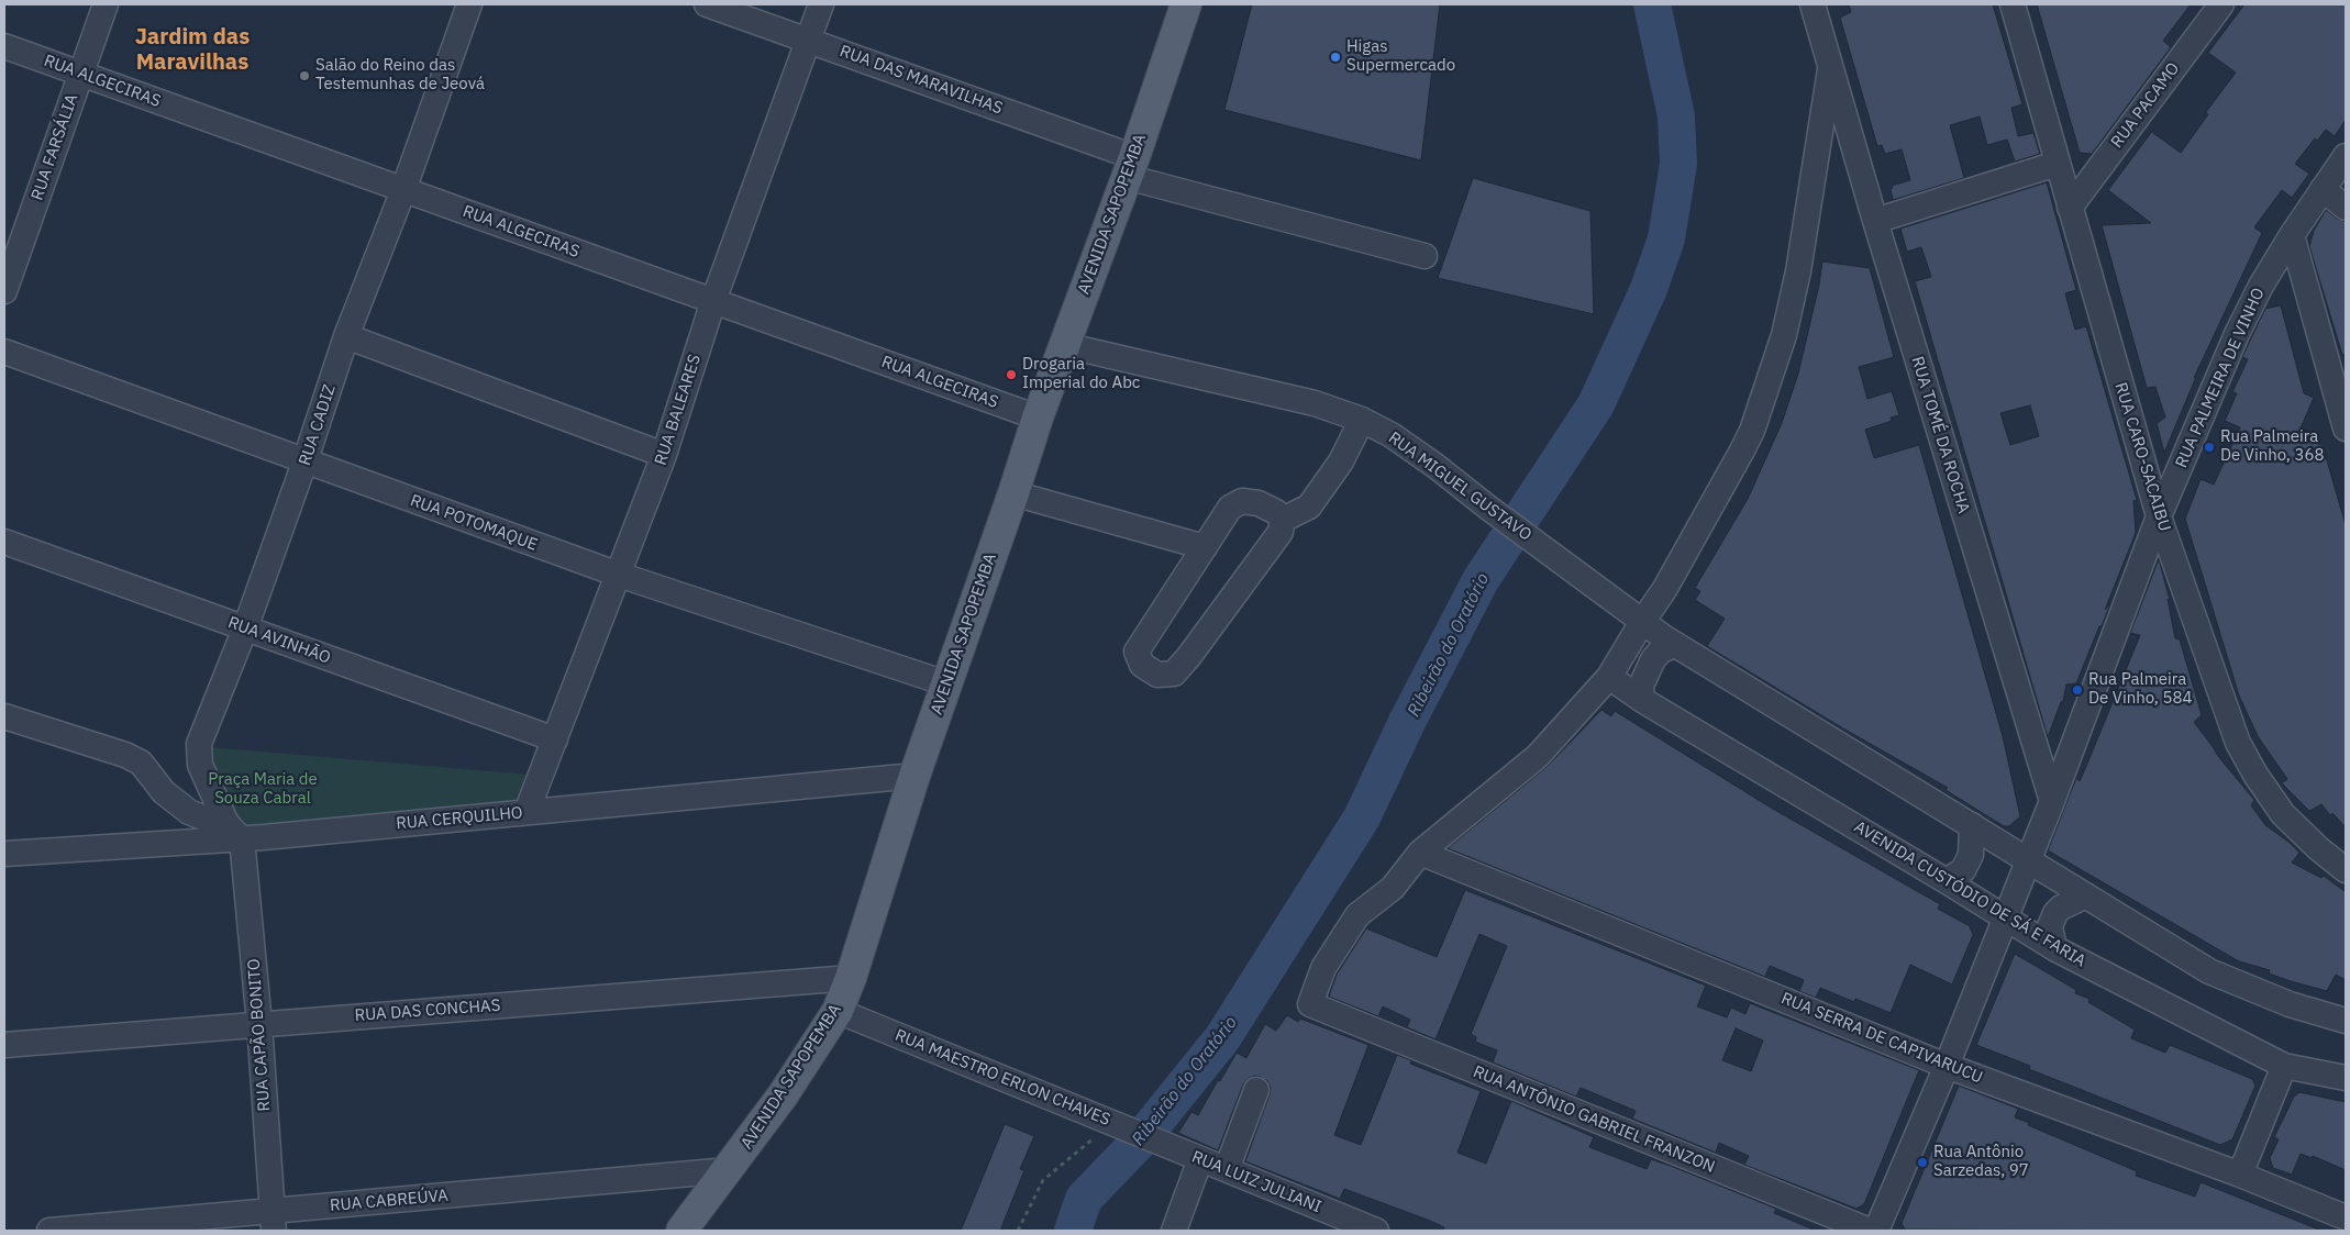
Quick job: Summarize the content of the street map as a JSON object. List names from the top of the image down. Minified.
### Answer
{"streets":{"main road":["AVENIDA SAPOPEMBA"],"street":["RUA DAS MARAVILHAS","RUA ALGECIRAS","RUA PACAMO","RUA FARSÁLIA","RUA PALMEIRA DE VINHO","RUA BALEARES","RUA CADIZ","RUA TOMÉ DA ROCHA","RUA CARO-SACAIBU","RUA MIGUEL GUSTAVO","RUA POTOMAQUE","RUA AVINHÃO","RUA CERQUILHO","AVENIDA CUSTÓDIO DE SÁ E FARIA","RUA DAS CONCHAS","RUA CAPÃO BONITO","RUA SERRA DE CAPIVARUCU","RUA MAESTRO ERLON CHAVES","RUA ANTÔNIO GABRIEL FRANZON","RUA LUIZ JULIANI","RUA CABREÚVA"]},"crossings":[["RUA DAS MARAVILHAS","AVENIDA SAPOPEMBA"],["RUA DAS MARAVILHAS","RUA BALEARES"],["RUA ALGECIRAS","RUA FARSÁLIA"],["RUA ALGECIRAS","AVENIDA SAPOPEMBA"],["RUA ALGECIRAS","RUA BALEARES"],["RUA ALGECIRAS","RUA CADIZ"],["RUA PACAMO","RUA CARO-SACAIBU"],["AVENIDA SAPOPEMBA","RUA MIGUEL GUSTAVO"],["AVENIDA SAPOPEMBA","RUA POTOMAQUE"],["AVENIDA SAPOPEMBA","RUA CERQUILHO"],["AVENIDA SAPOPEMBA","RUA DAS CONCHAS"],["AVENIDA SAPOPEMBA","RUA MAESTRO ERLON CHAVES"],["AVENIDA SAPOPEMBA","RUA CABREÚVA"],["RUA PALMEIRA DE VINHO","RUA TOMÉ DA ROCHA"],["RUA PALMEIRA DE VINHO","RUA CARO-SACAIBU"],["RUA PALMEIRA DE VINHO","AVENIDA CUSTÓDIO DE SÁ E FARIA"],["RUA PALMEIRA DE VINHO","RUA SERRA DE CAPIVARUCU"],["RUA BALEARES","RUA POTOMAQUE"],["RUA BALEARES","RUA AVINHÃO"],["RUA BALEARES","RUA CERQUILHO"],["RUA CADIZ","RUA POTOMAQUE"],["RUA CADIZ","RUA AVINHÃO"],["RUA CADIZ","RUA CERQUILHO"],["RUA CADIZ","RUA CAPÃO BONITO"],["RUA CERQUILHO","RUA CAPÃO BONITO"],["RUA DAS CONCHAS","RUA CAPÃO BONITO"],["RUA CAPÃO BONITO","RUA CABREÚVA"],["RUA SERRA DE CAPIVARUCU","RUA ANTÔNIO GABRIEL FRANZON"],["RUA MAESTRO ERLON CHAVES","RUA LUIZ JULIANI"]],"districts":["Jardim das Maravilhas"],"water":["Ribeirão do Oratório"],"parks":["Praça Maria de Souza Cabral"],"places":["Higas Supermercado","Salão do Reino das Testemunhas de Jeová","Drogaria Imperial do Abc","Rua Palmeira De Vinho, 368","Rua Palmeira De Vinho, 584","Rua Antônio Sarzedas, 97"]}
